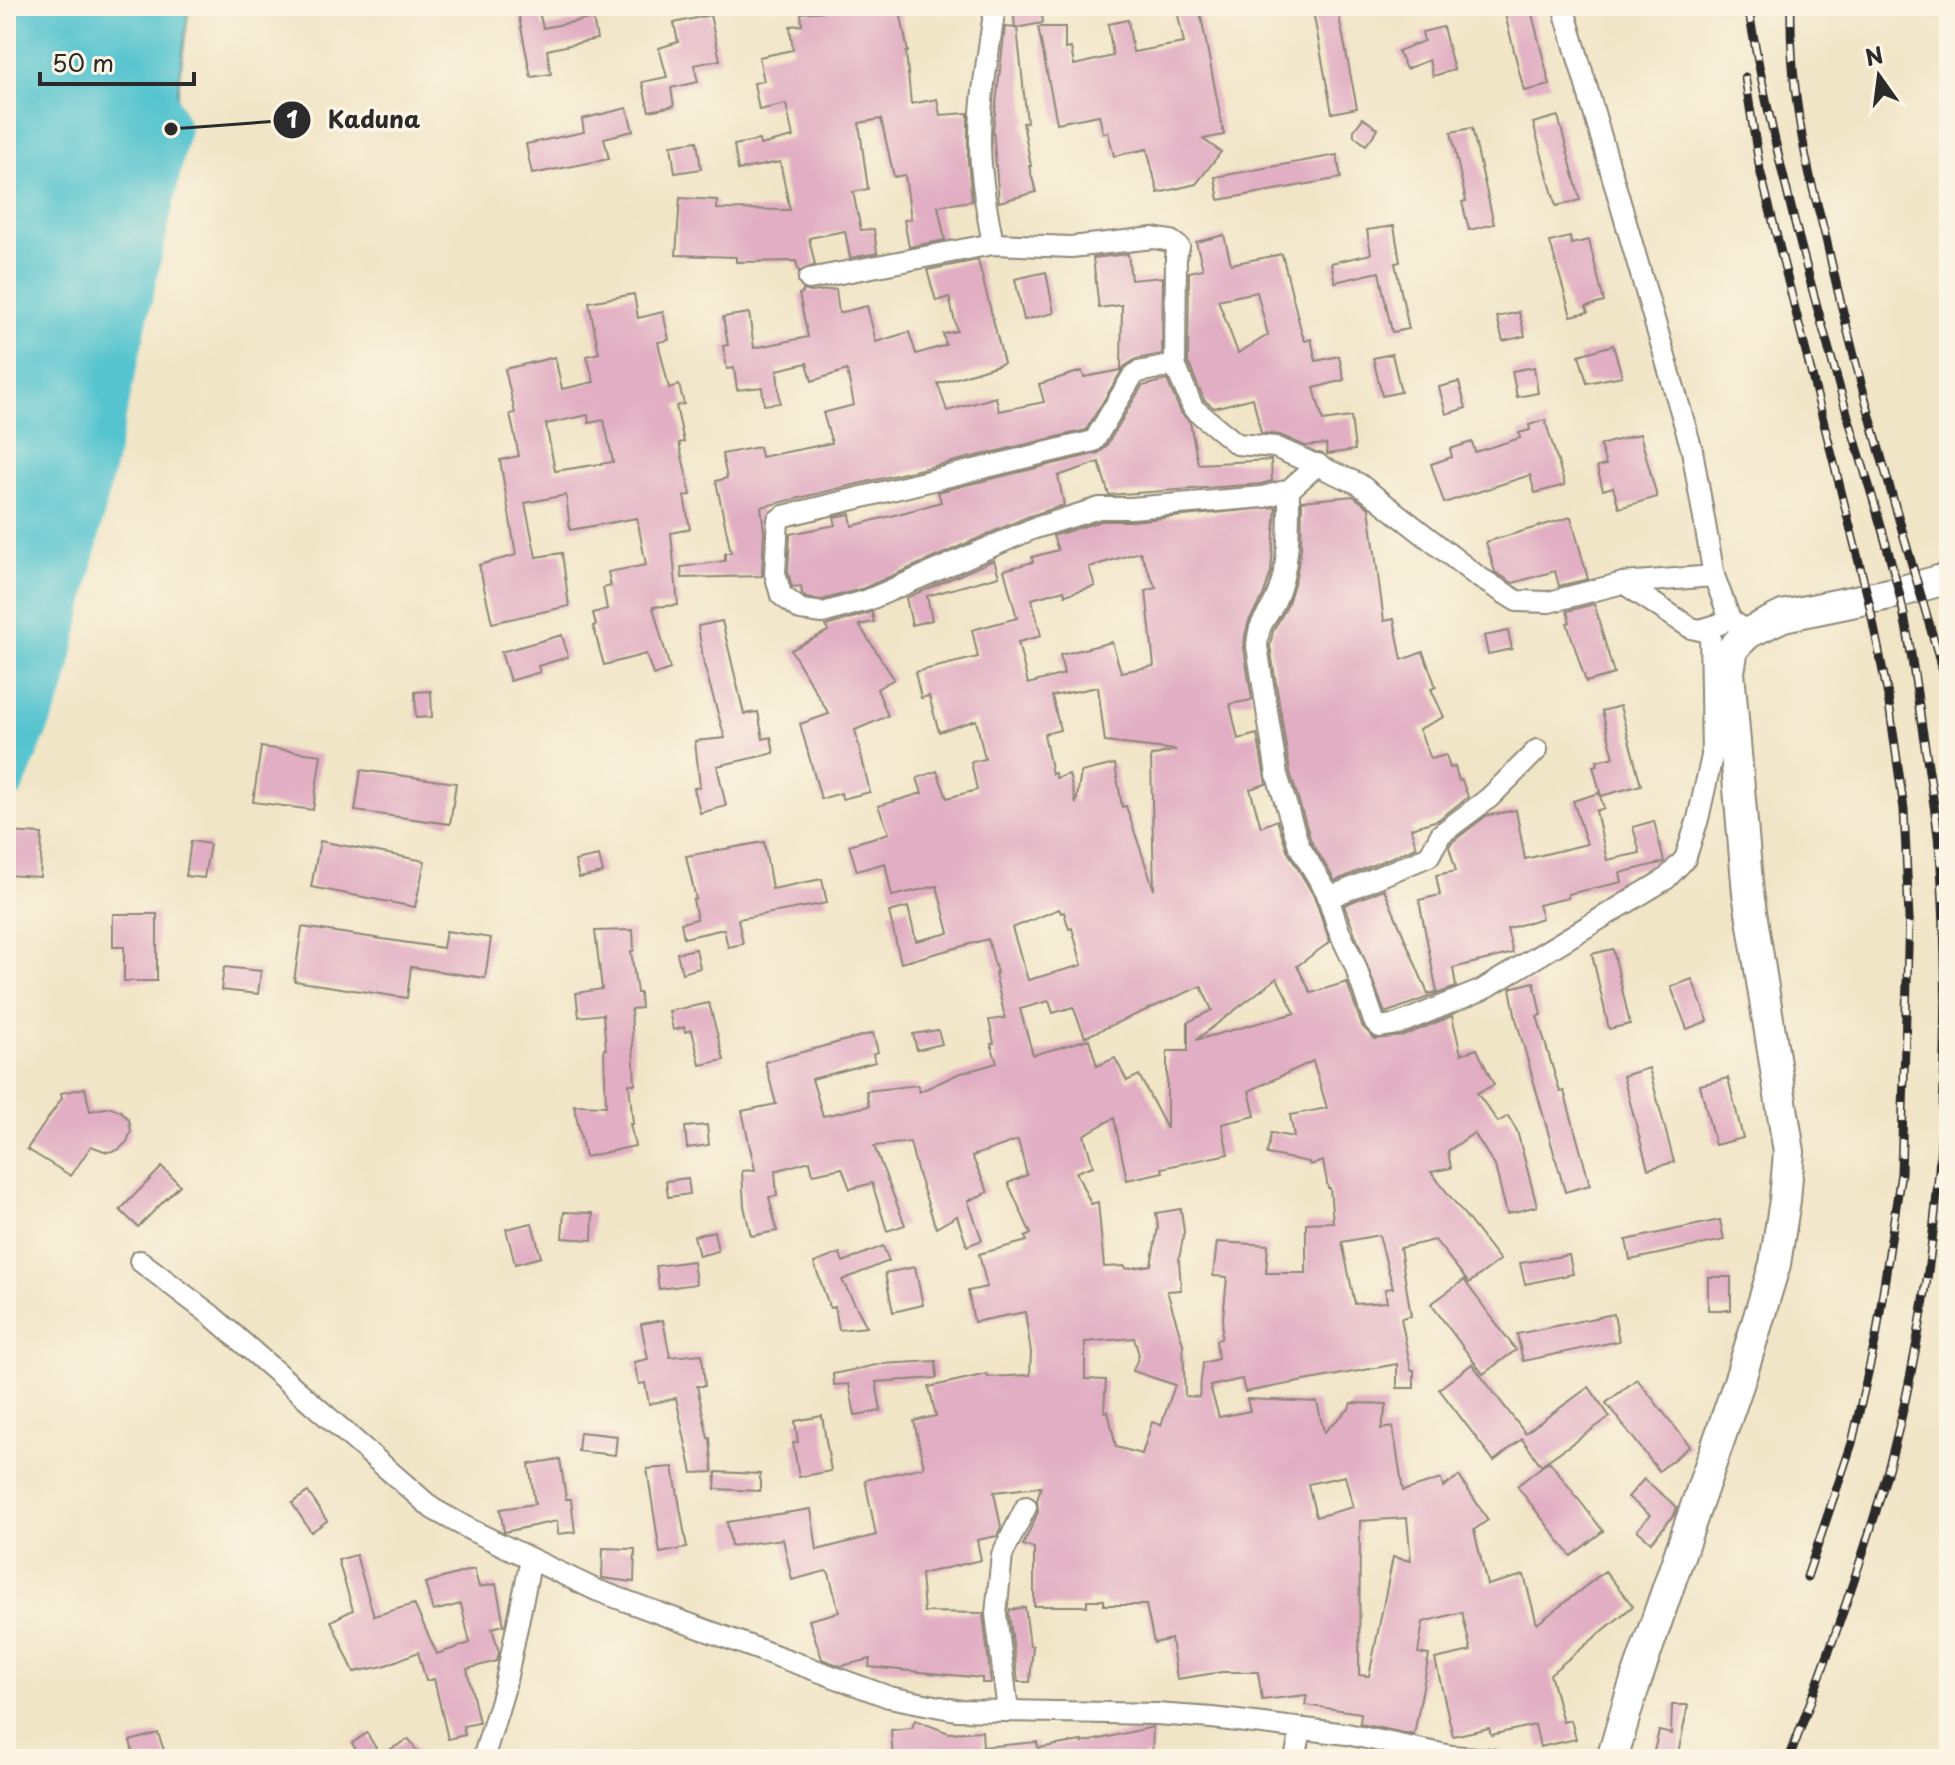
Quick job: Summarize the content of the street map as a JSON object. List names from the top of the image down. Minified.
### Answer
{"places":["Kaduna"],"scale_bar":"50 m","north":"top"}
